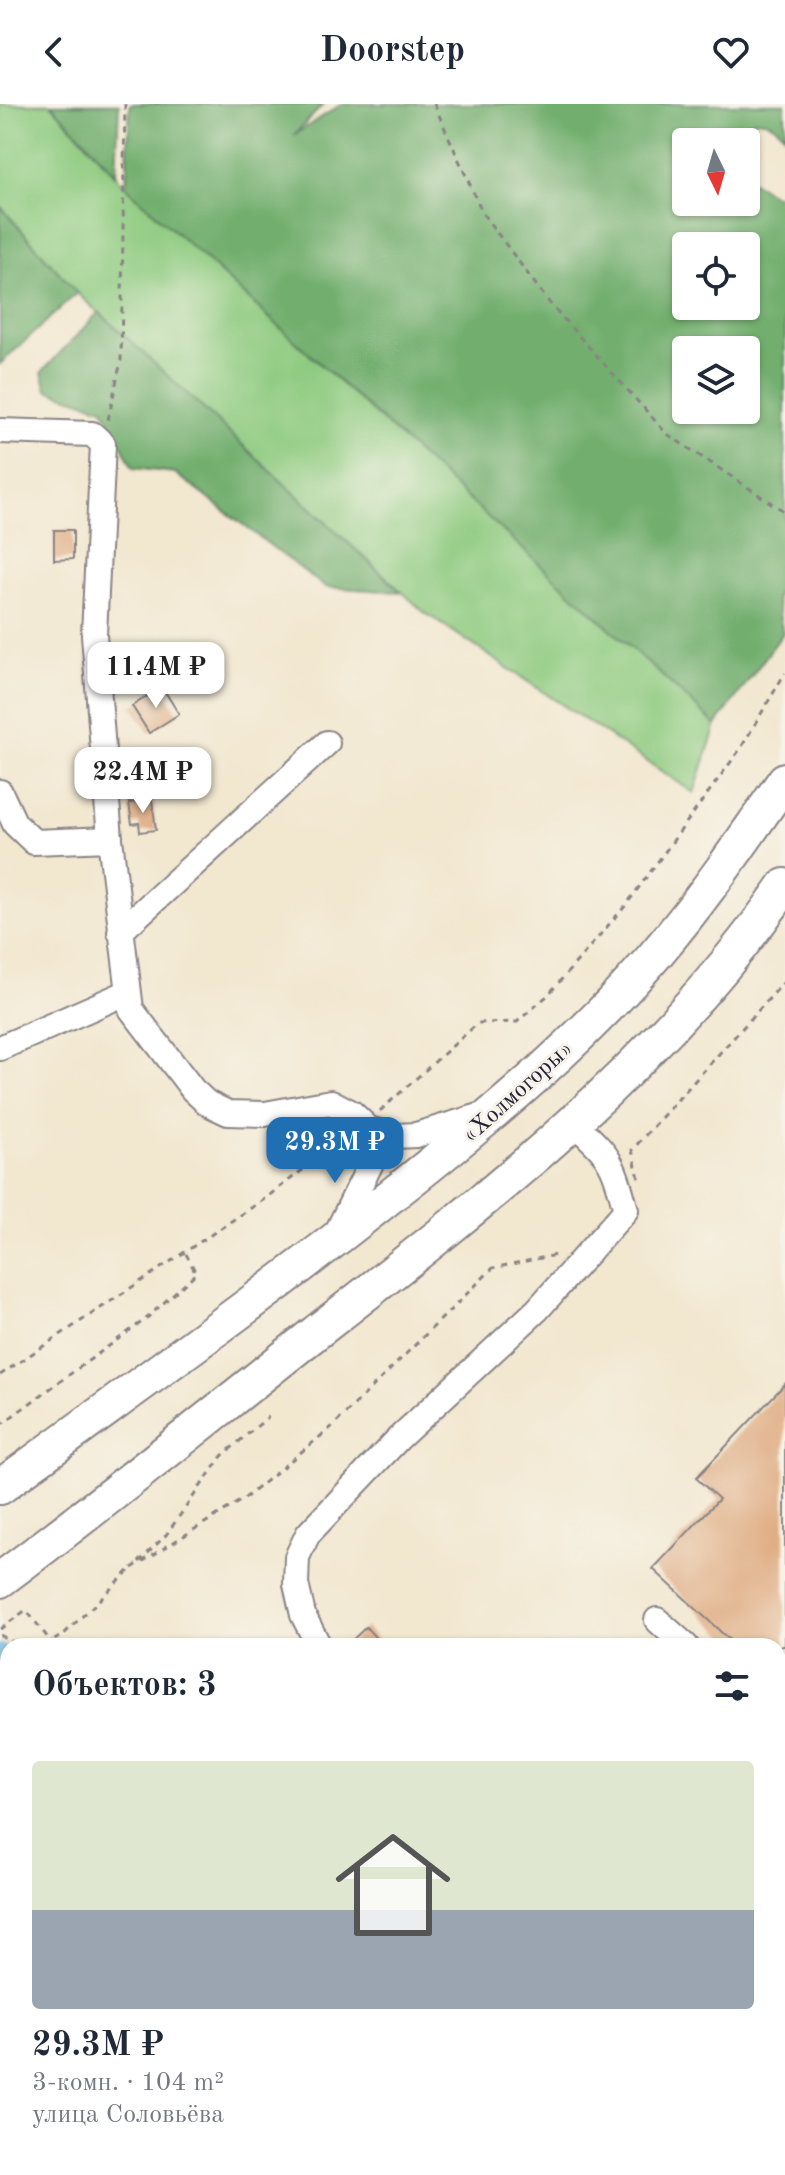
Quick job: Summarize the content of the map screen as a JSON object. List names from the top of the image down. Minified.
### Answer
{"streets":{"highway":["«Холмогоры»"]},"north":"bottom","page":{"header":"Doorstep","price":["11.4M ₽","22.4M ₽","29.3M ₽"],"heading":"Объектов: 3","list":[{"name":"29.3M ₽","note":"3-комн. · 104 m² · улица Соловьёва"}]}}
